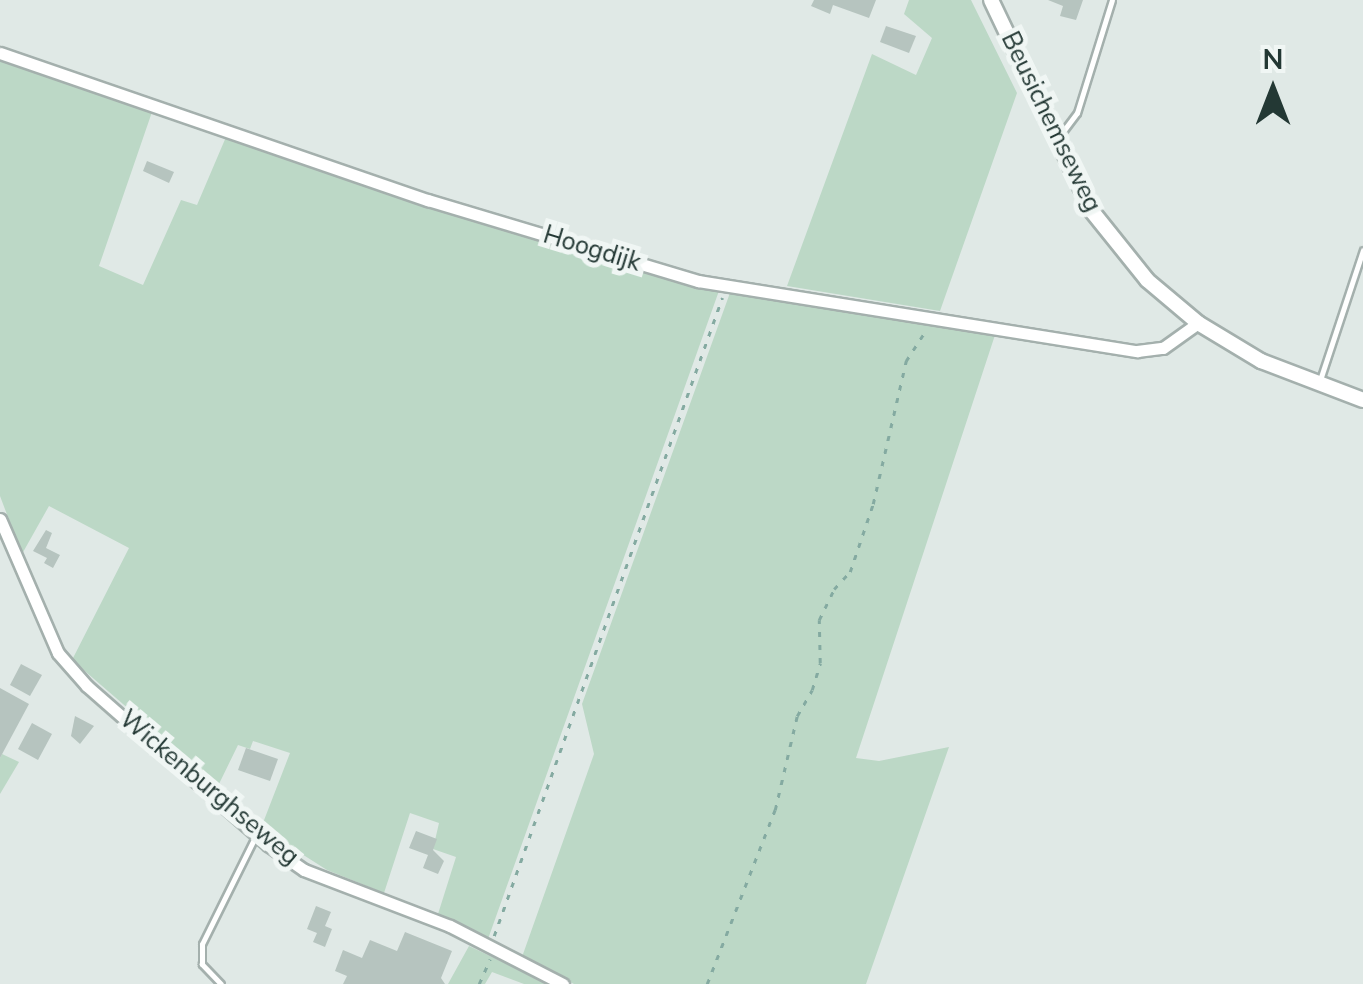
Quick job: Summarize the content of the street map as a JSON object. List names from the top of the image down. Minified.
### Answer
{"streets":{"street":["Beusichemseweg","Hoogdijk","Wickenburghseweg"]},"crossings":[["Beusichemseweg","Hoogdijk"]],"north":"top"}
